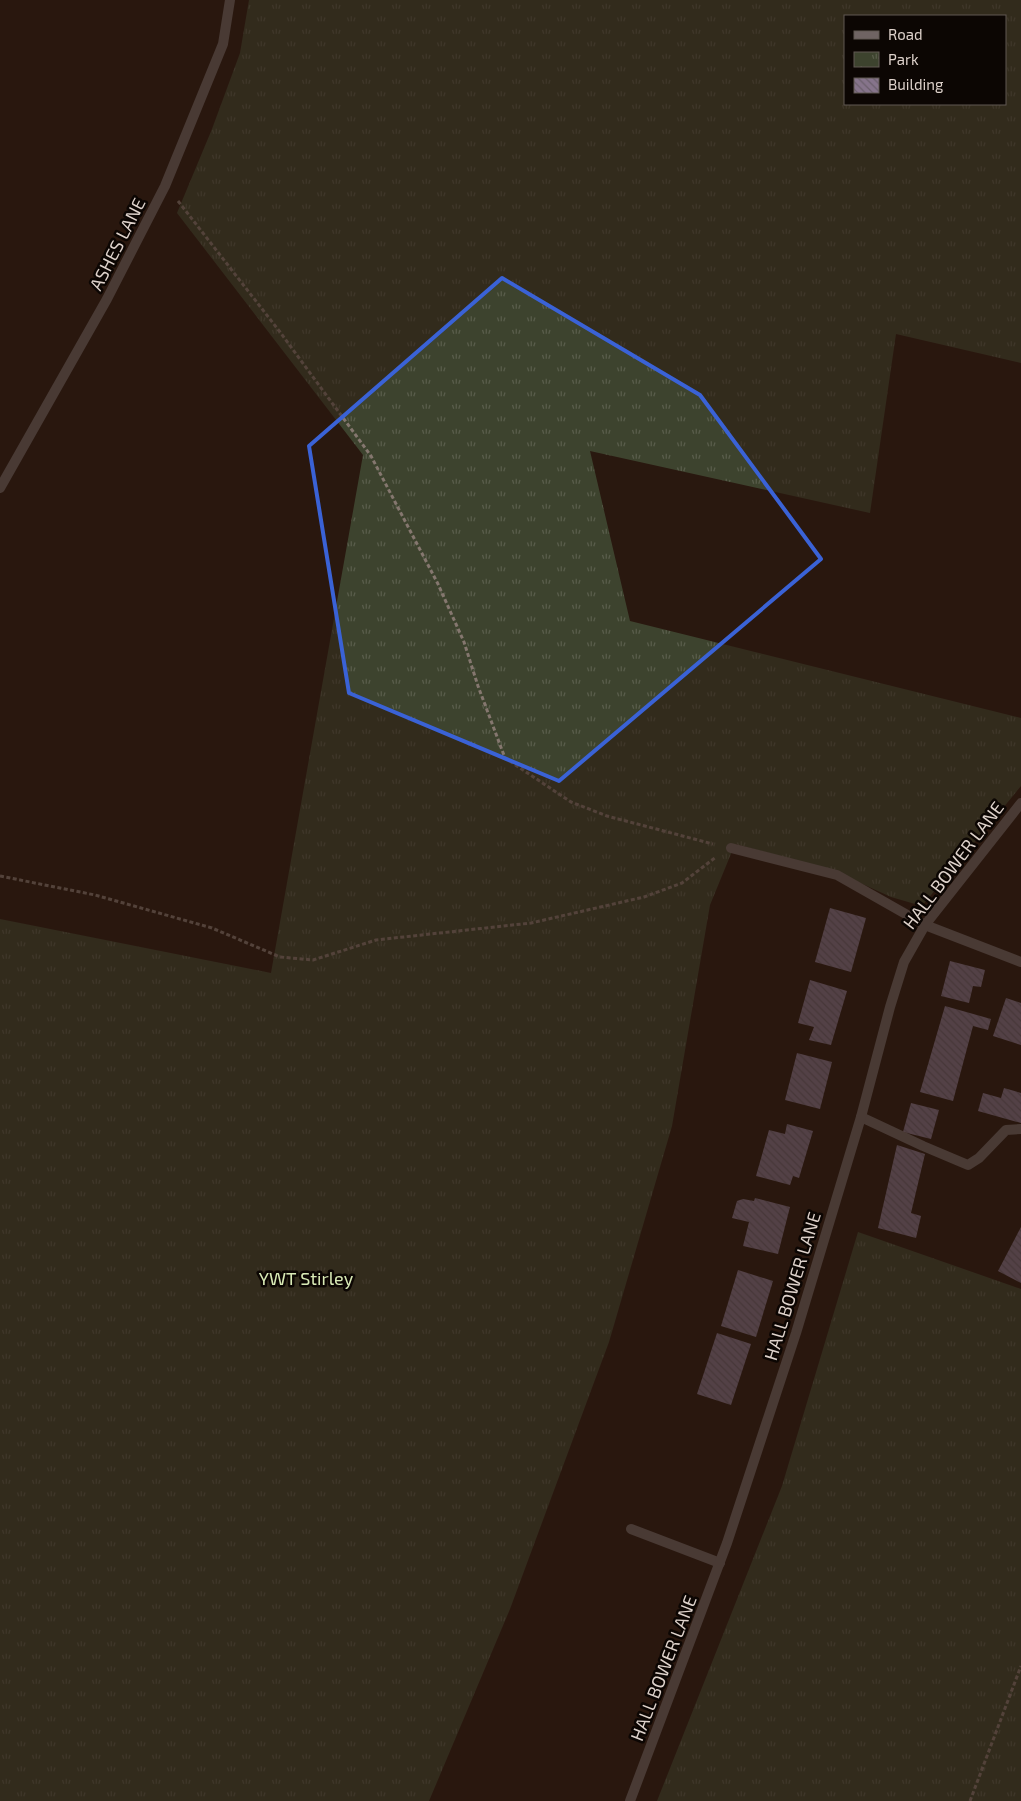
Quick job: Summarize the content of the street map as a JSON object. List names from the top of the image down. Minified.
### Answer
{"streets":{"street":["ASHES LANE","HALL BOWER LANE"]},"parks":["YWT Stirley"],"legend":["Road","Park","Building"]}
